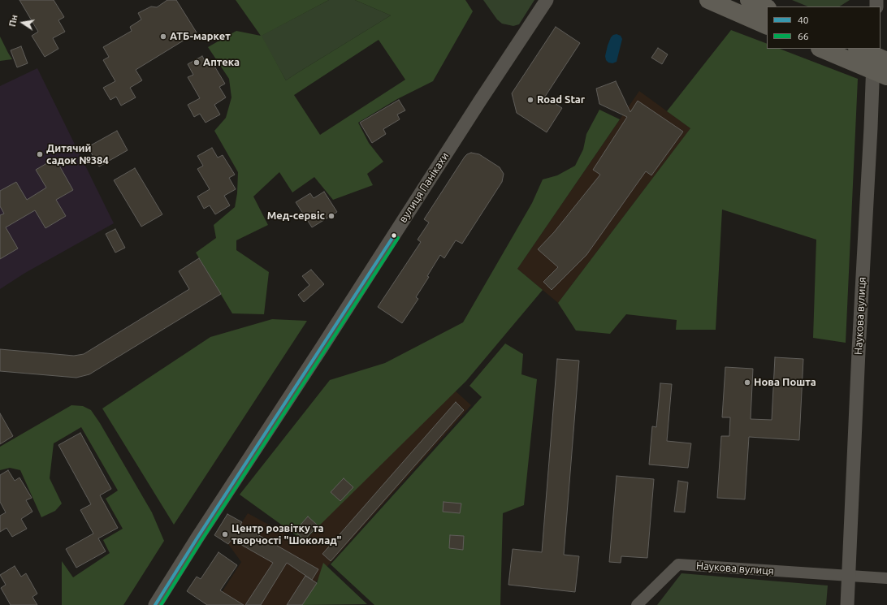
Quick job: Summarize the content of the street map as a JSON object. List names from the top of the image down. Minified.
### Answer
{"streets":{"street":["вулиця Панікахи","Наукова вулиця"]},"places":["АТБ-маркет","Аптека","Road Star","Дитячий садок №384","Мед-сервіс","Нова Пошта","Центр розвітку та творчості \"Шоколад\""],"lines":["transit line 40","transit line 66"],"legend":["40","66"],"north":"left"}
